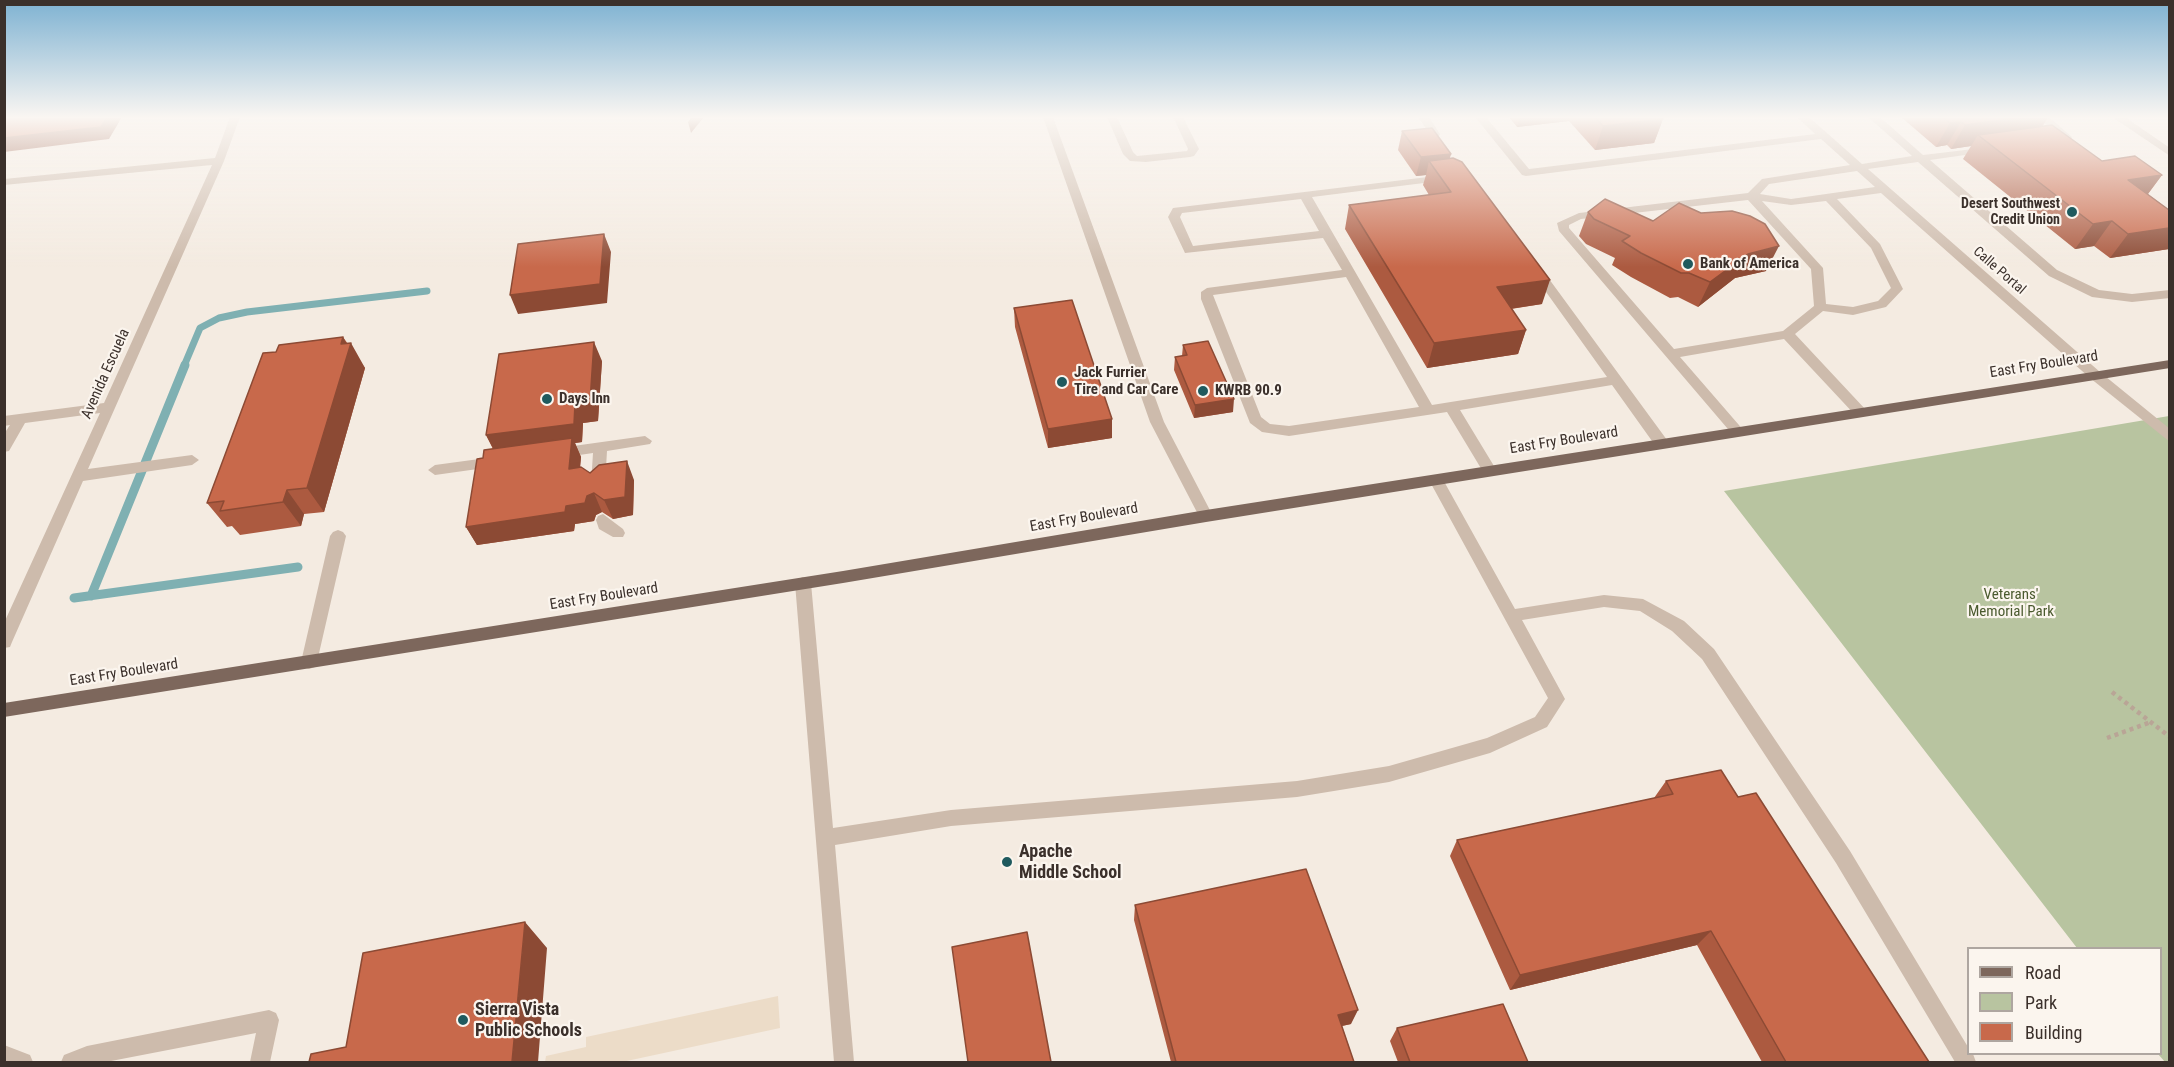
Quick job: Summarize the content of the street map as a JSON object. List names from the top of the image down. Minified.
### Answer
{"streets":{"main road":["East Fry Boulevard"],"street":["Calle Portal","Avenida Escuela"]},"crossings":[["Calle Portal","East Fry Boulevard"]],"parks":["Veterans' Memorial Park"],"places":["Desert Southwest Credit Union","Bank of America","Jack Furrier Tire and Car Care","KWRB 90.9","Days Inn","Apache Middle School","Sierra Vista Public Schools"],"legend":["Road","Park","Building"]}
